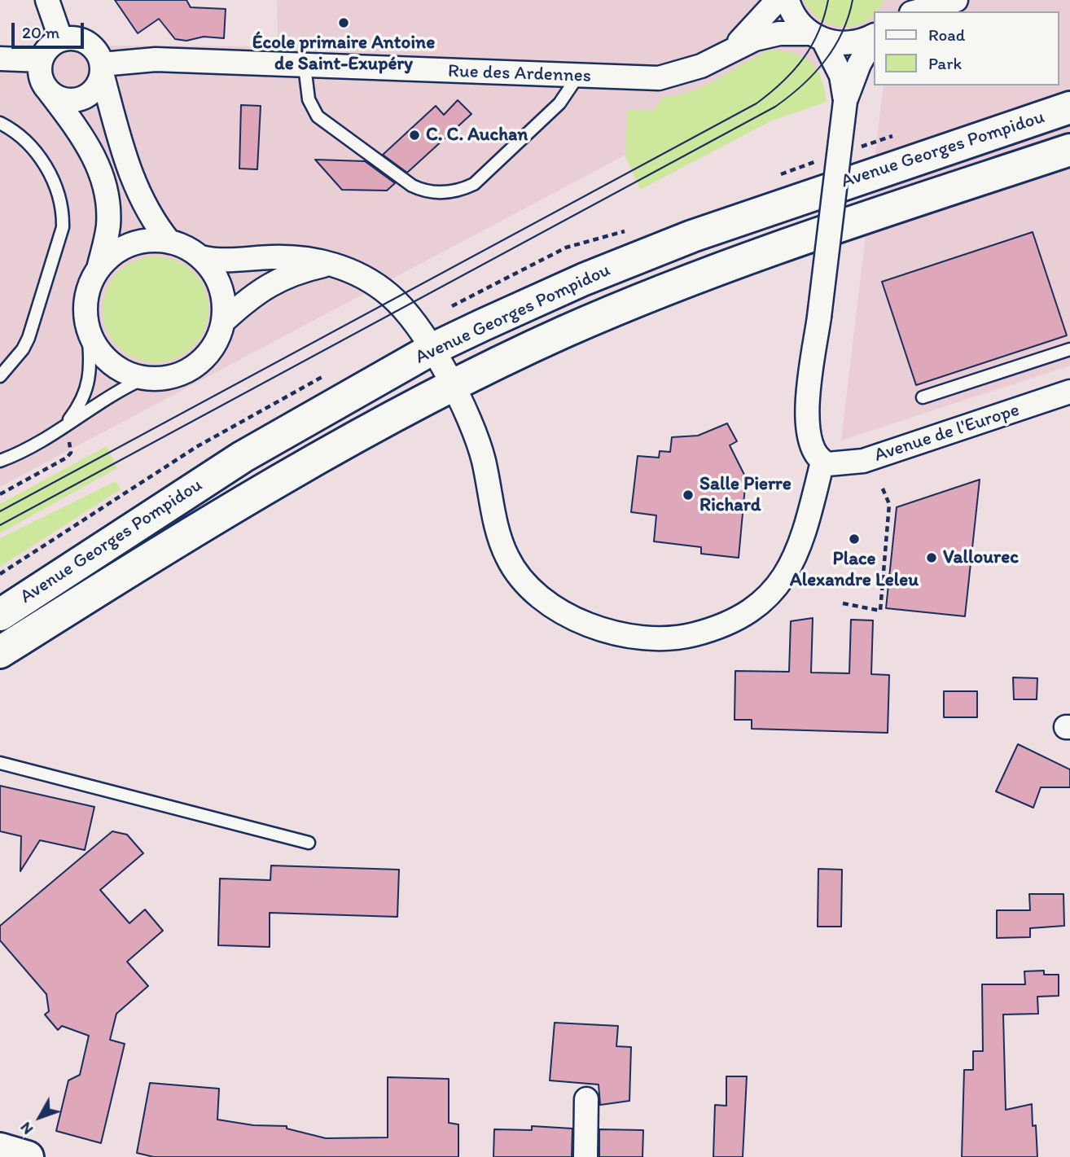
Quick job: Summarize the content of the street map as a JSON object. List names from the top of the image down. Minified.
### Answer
{"streets":{"main road":["Avenue Georges Pompidou"],"street":["Rue des Ardennes","Avenue de l'Europe"]},"places":["École primaire Antoine de Saint-Exupéry","C. C. Auchan","Salle Pierre Richard","Place Alexandre Leleu","Vallourec"],"legend":["Road","Park"],"scale_bar":"20 m","north":"bottom left"}
